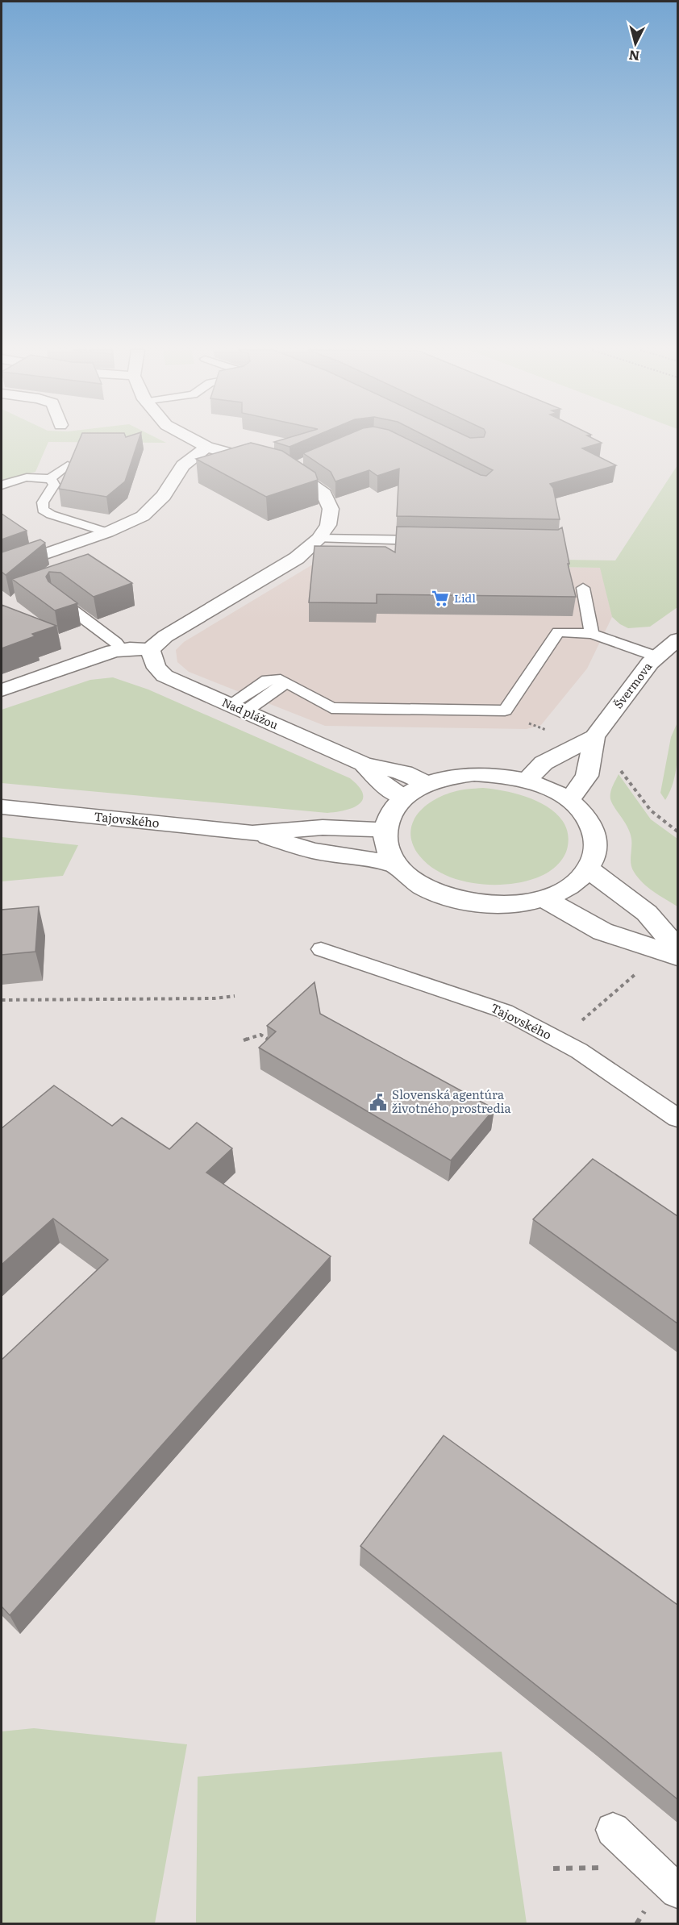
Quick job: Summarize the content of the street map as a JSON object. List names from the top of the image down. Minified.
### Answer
{"streets":{"street":["Švermova","Nad plážou","Tajovského"]},"crossings":[["Švermova","Nad plážou"],["Švermova","Tajovského"],["Nad plážou","Tajovského"]],"places":{"supermarket":["Lidl"],"public building":["Slovenská agentúra životného prostredia"]},"north":"bottom"}
